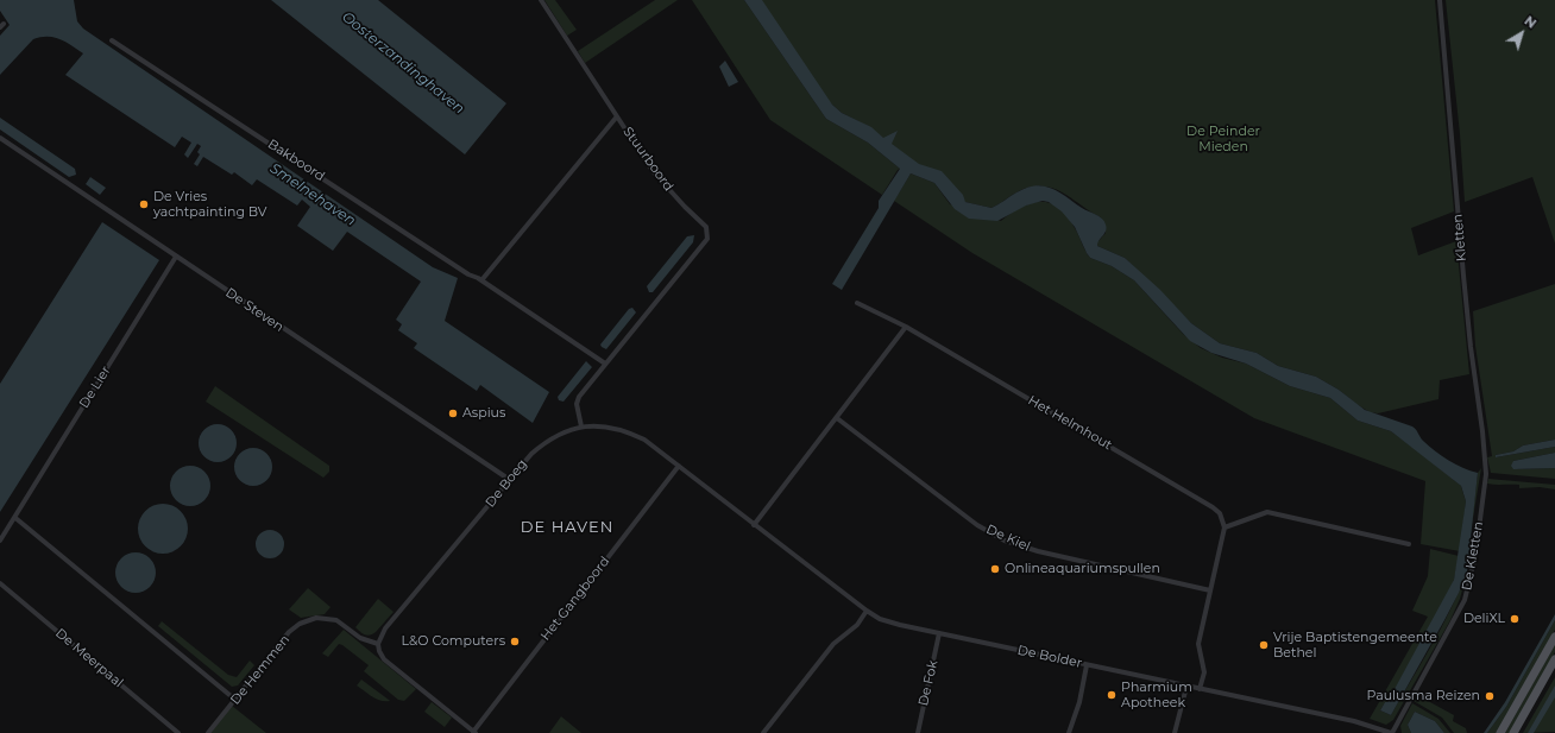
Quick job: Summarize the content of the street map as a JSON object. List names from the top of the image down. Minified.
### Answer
{"streets":{"street":["Stuurboord","Bakboord","Kletten","De Steven","De Lier","Het Helmhout","De Boeg","De Kiel","De Kletten","Het Gangboord","De Bolder","De Meerpaal","De Hemmen","De Fok"]},"crossings":[["Stuurboord","Bakboord"],["Stuurboord","De Boeg"],["Kletten","De Kletten"],["De Steven","De Lier"],["De Steven","De Boeg"],["De Boeg","Het Gangboord"],["De Boeg","De Hemmen"],["De Kletten","De Bolder"],["De Bolder","De Fok"]],"districts":["DE HAVEN"],"water":["Oosterzandinghaven","Smelnehaven"],"parks":["De Peinder Mieden"],"places":["De Vries yachtpainting BV","Aspius","Onlineaquariumspullen","DeliXL","L&O Computers","Vrije Baptistengemeente Bethel","Pharmium Apotheek","Paulusma Reizen"],"north":"top right"}
